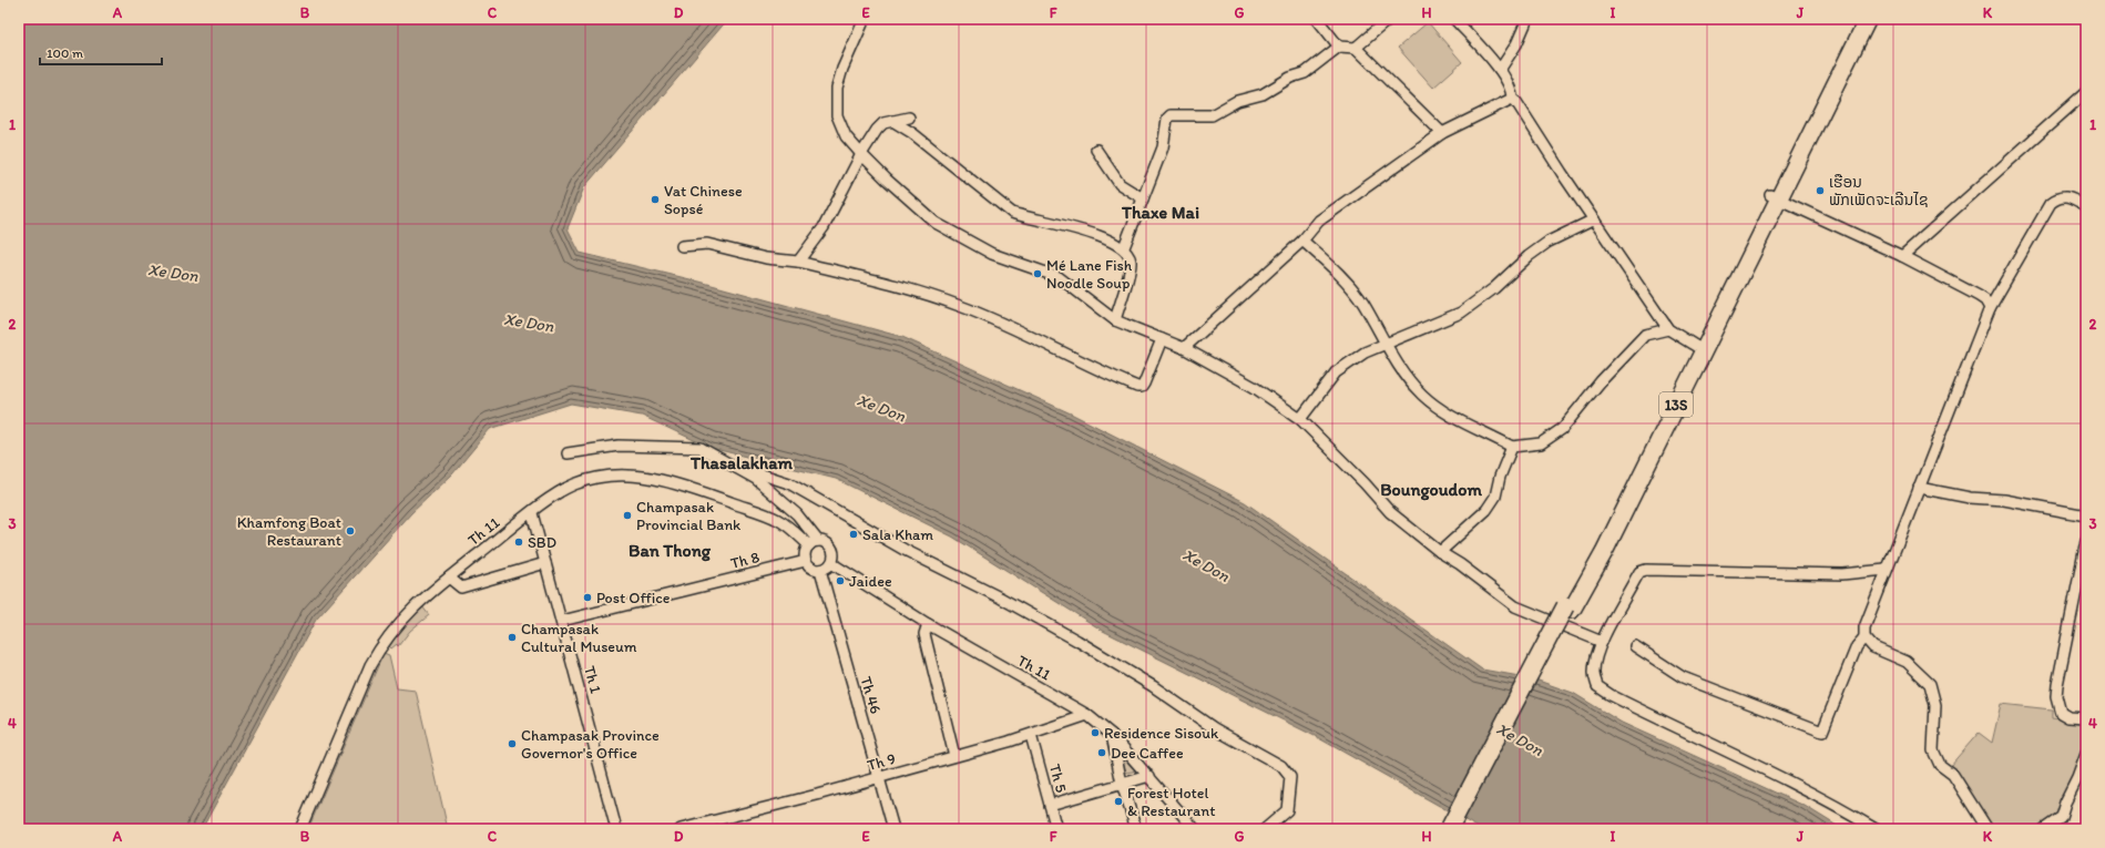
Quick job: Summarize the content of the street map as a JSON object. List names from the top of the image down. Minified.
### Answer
{"streets":{"highway":["13S"],"street":["Th 11","Th 8","Th 1","Th 46","Th 9","Th 5"]},"crossings":[["Th 11","Th 8"],["Th 11","Th 1"],["Th 11","Th 46"],["Th 11","Th 9"],["Th 8","Th 1"],["Th 8","Th 46"],["Th 46","Th 9"],["Th 9","Th 5"]],"districts":["Thaxe Mai","Thasalakham","Boungoudom","Ban Thong"],"water":["Xe Don"],"places":["ເຮືອນ ພັກເພັດຈະເລີນໄຊ","Vat Chinese Sopsé","Mé Lane Fish Noodle Soup","Champasak Provincial Bank","Khamfong Boat Restaurant","Sala Kham","SBD","Jaidee","Post Office","Champasak Cultural Museum","Residence Sisouk","Champasak Province Governor's Office","Dee Caffee","Forest Hotel & Restaurant"],"scale_bar":"100 m","grid":{"columns":["A","B","C","D","E","F","G","H","I","J","K"],"rows":["1","2","3","4"]}}
